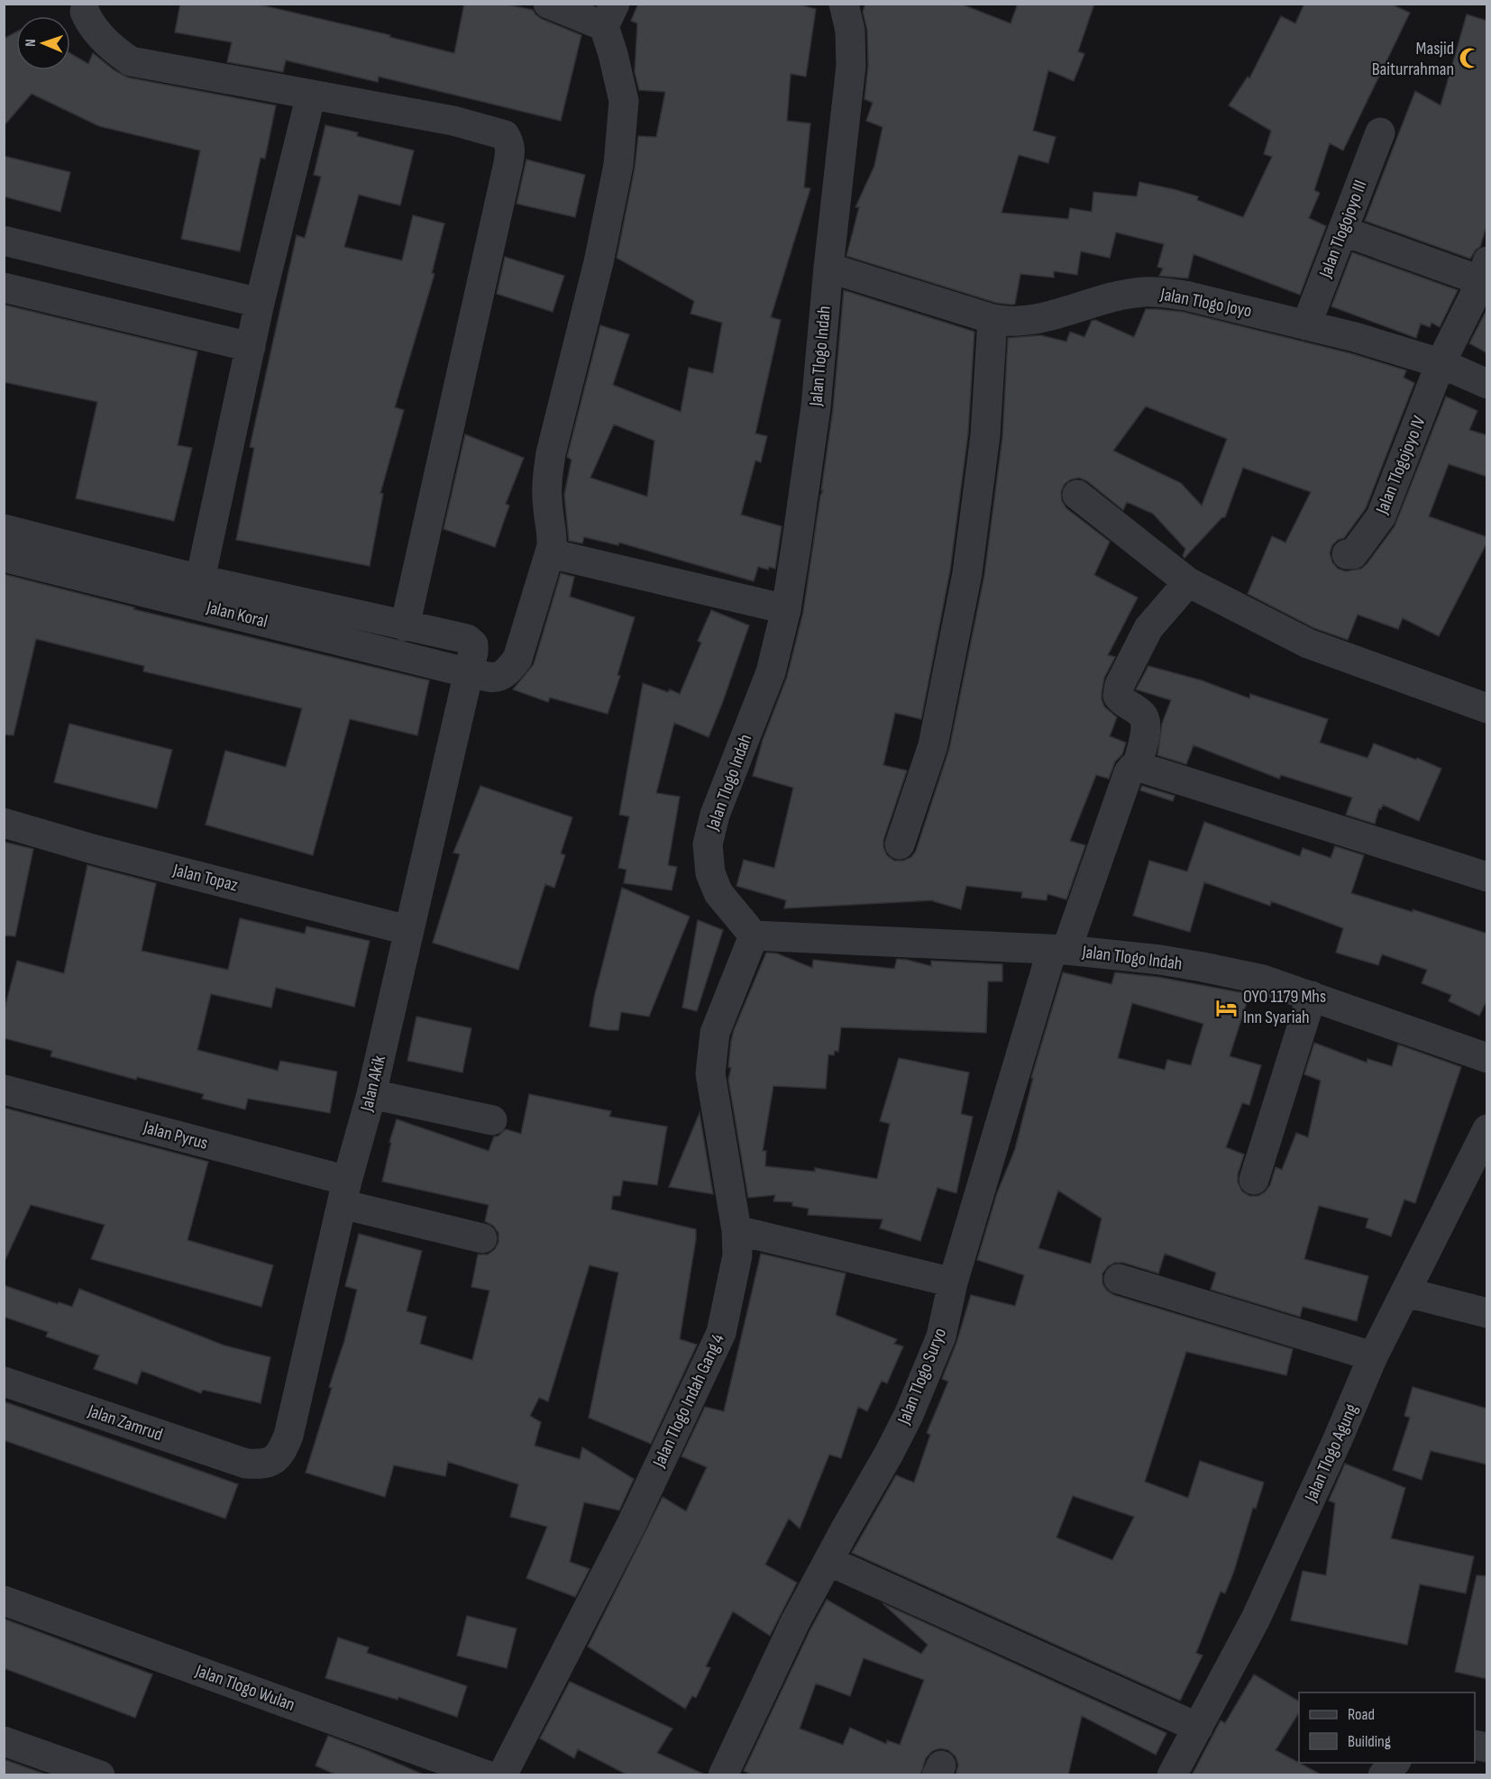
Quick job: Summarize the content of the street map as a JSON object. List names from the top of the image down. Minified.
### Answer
{"streets":{"street":["Jalan Tlogojoyo III","Jalan Tlogo Joyo","Jalan Tlogo Indah","Jalan Tlogojoyo IV","Jalan Koral","Jalan Topaz","Jalan Akik","Jalan Pyrus","Jalan Tlogo Suryo","Jalan Tlogo Indah Gang 4","Jalan Zamrud","Jalan Tlogo Agung","Jalan Tlogo Wulan"]},"crossings":[["Jalan Tlogojoyo III","Jalan Tlogo Joyo"],["Jalan Tlogo Joyo","Jalan Tlogo Indah"],["Jalan Tlogo Joyo","Jalan Tlogojoyo IV"],["Jalan Tlogo Indah","Jalan Tlogo Suryo"],["Jalan Tlogo Indah","Jalan Tlogo Indah Gang 4"],["Jalan Koral","Jalan Akik"],["Jalan Topaz","Jalan Akik"],["Jalan Akik","Jalan Pyrus"],["Jalan Akik","Jalan Zamrud"]],"places":{"mosque":["Masjid Baiturrahman"],"hotel":["OYO 1179 Mhs Inn Syariah"]},"legend":["Road","Building"],"north":"left"}
